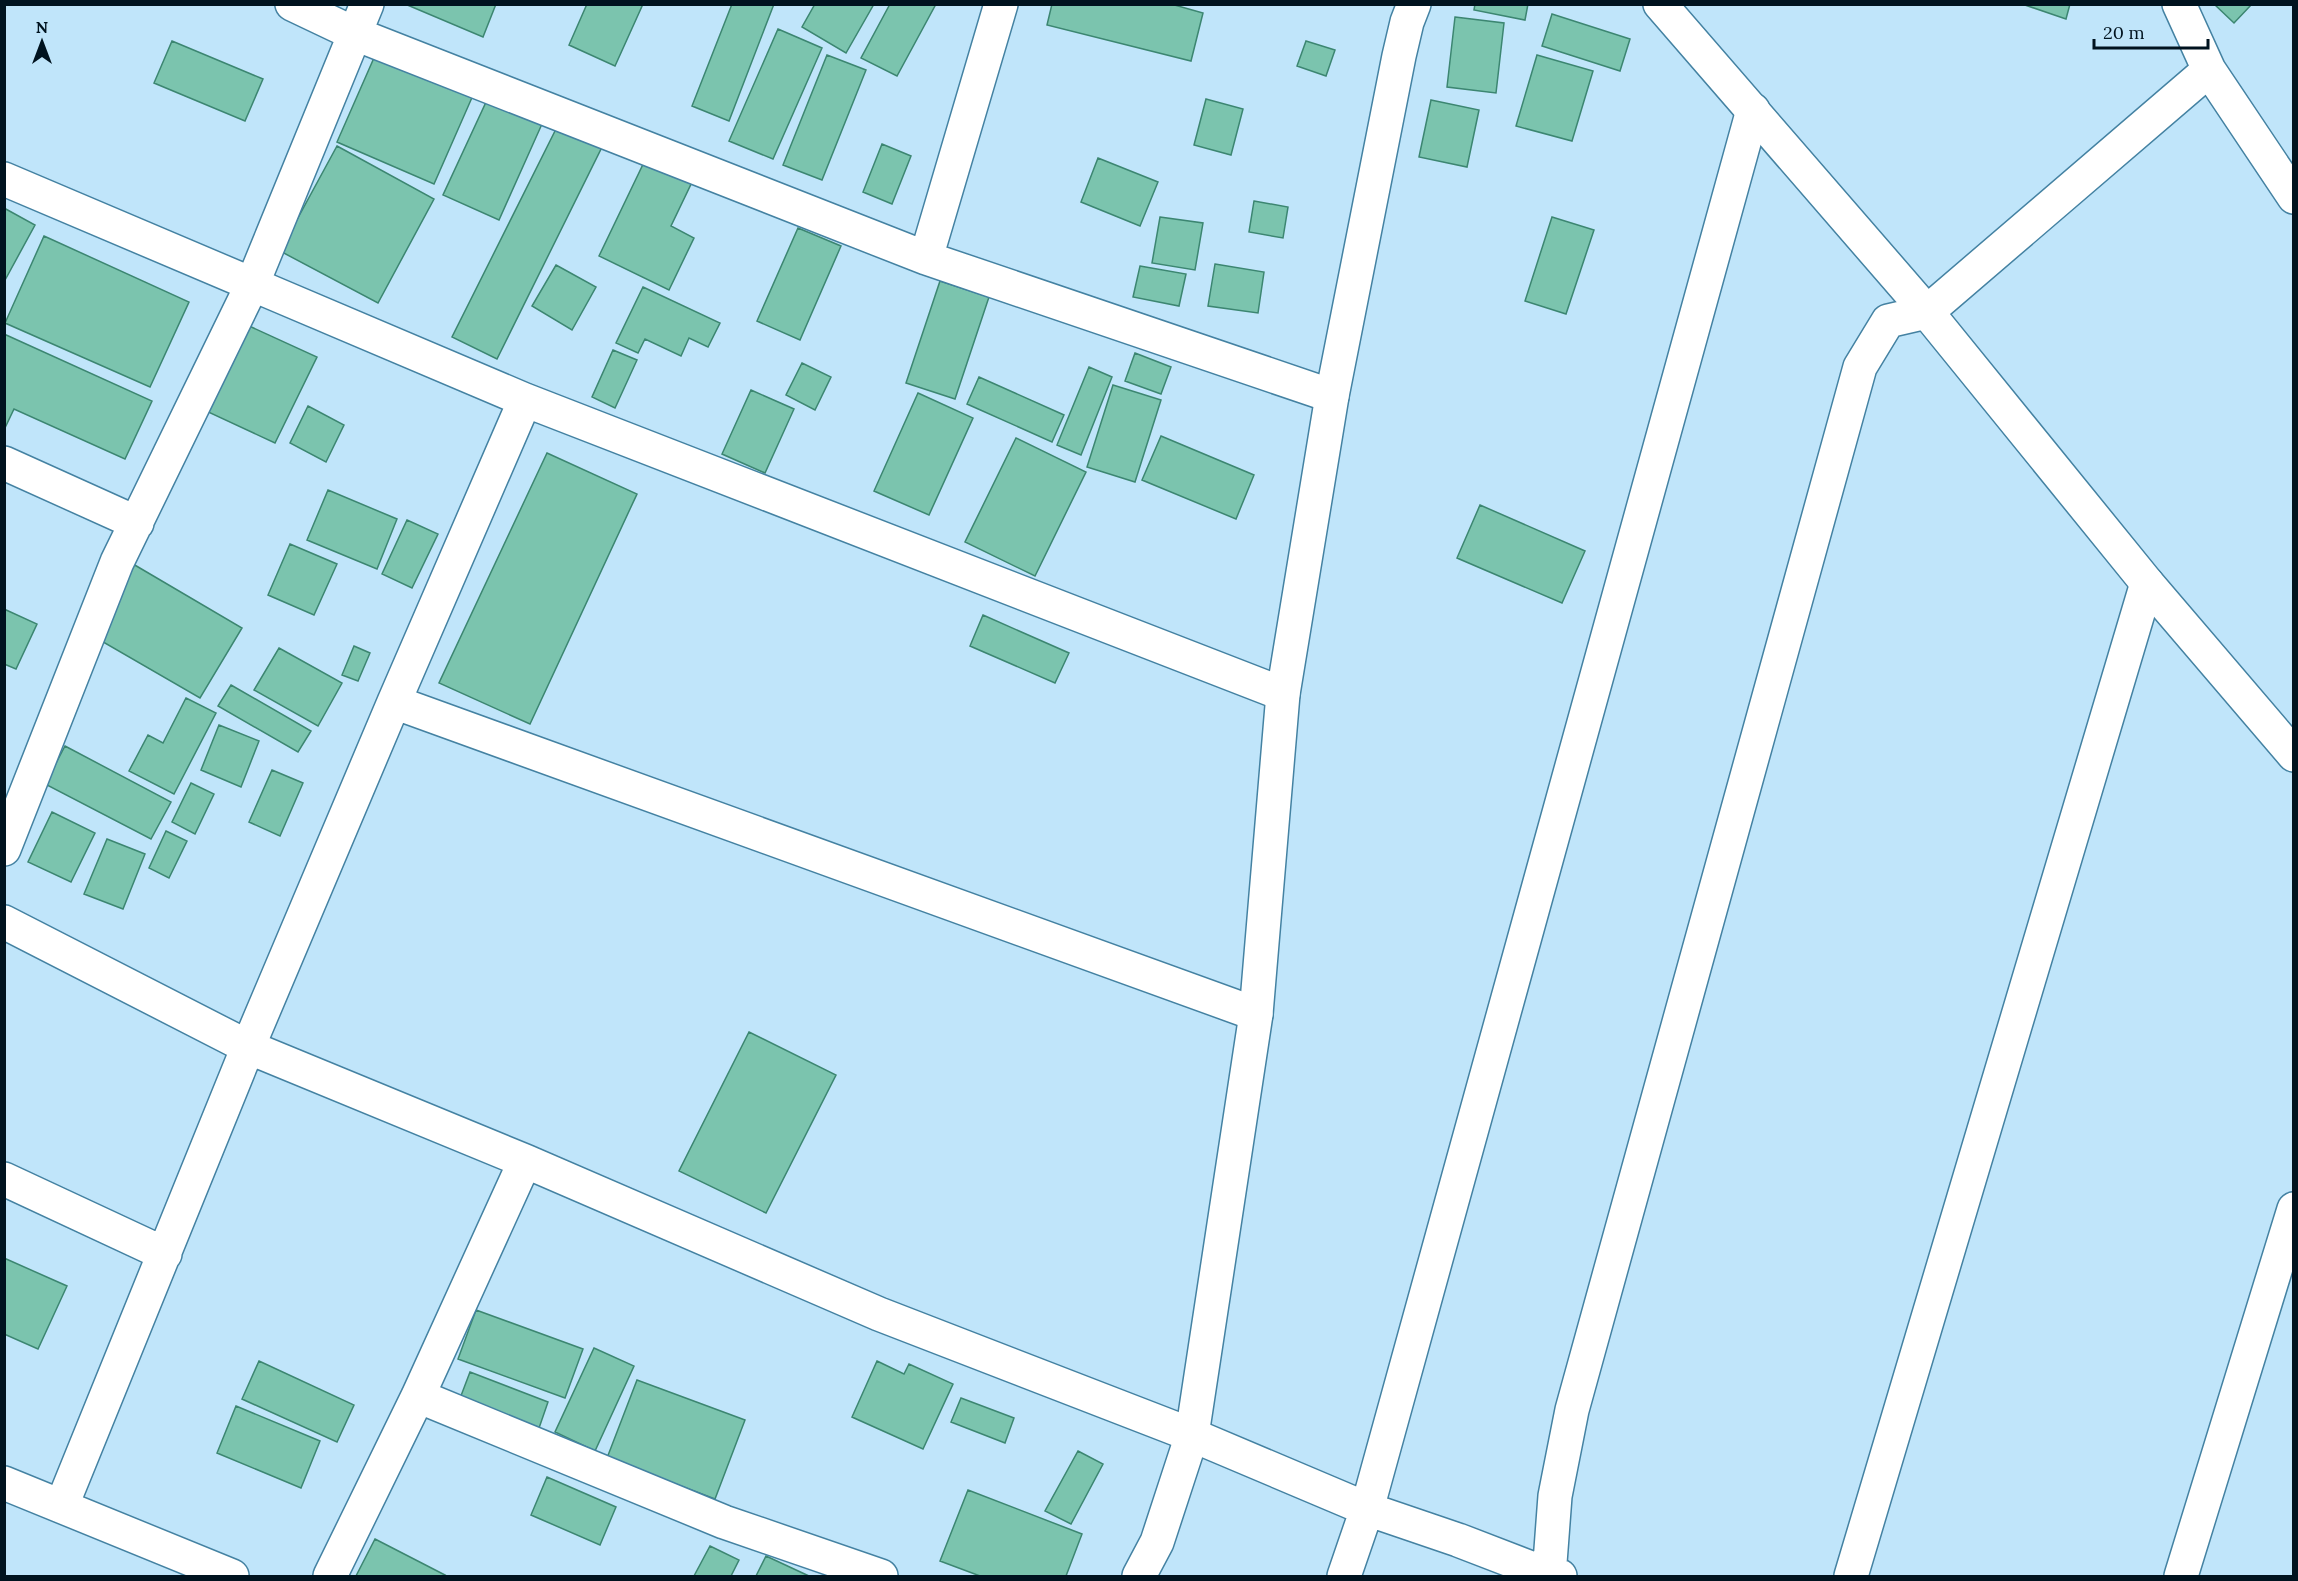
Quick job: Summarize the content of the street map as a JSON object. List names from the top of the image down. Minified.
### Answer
{"scale_bar":"20 m","north":"top"}
